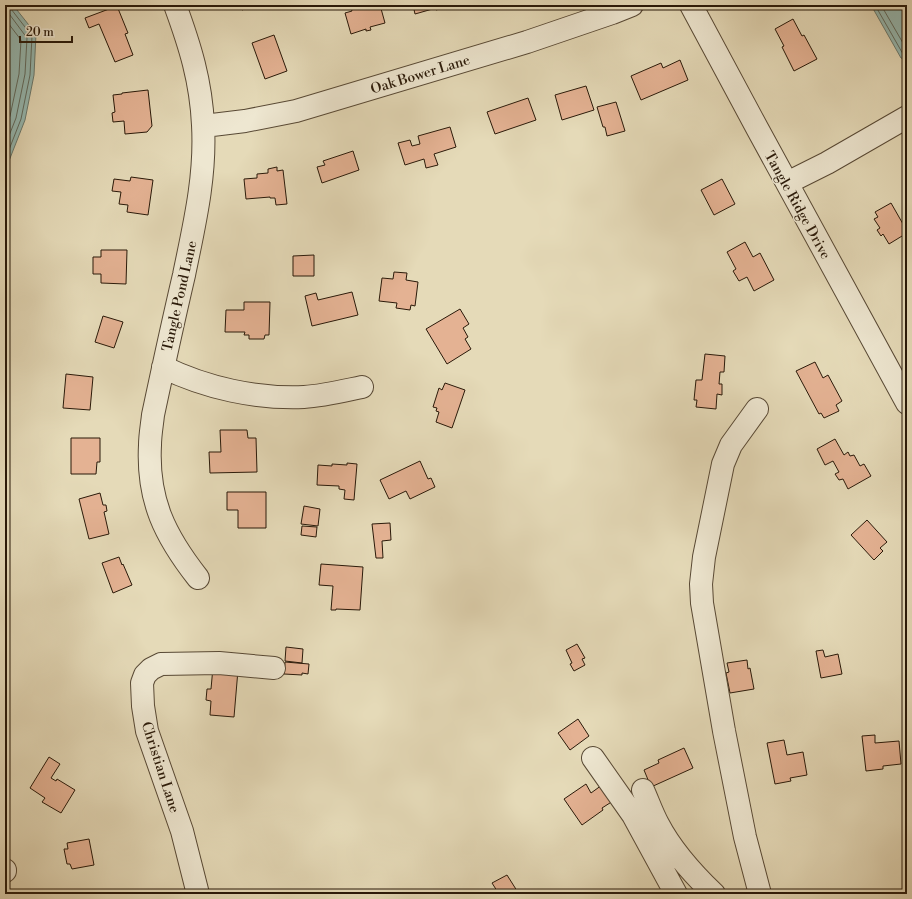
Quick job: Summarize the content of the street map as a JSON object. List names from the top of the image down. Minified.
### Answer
{"streets":{"street":["Oak Bower Lane","Tangle Ridge Drive","Tangle Pond Lane","Christian Lane"]},"crossings":[["Oak Bower Lane","Tangle Pond Lane"]],"scale_bar":"20 m"}
